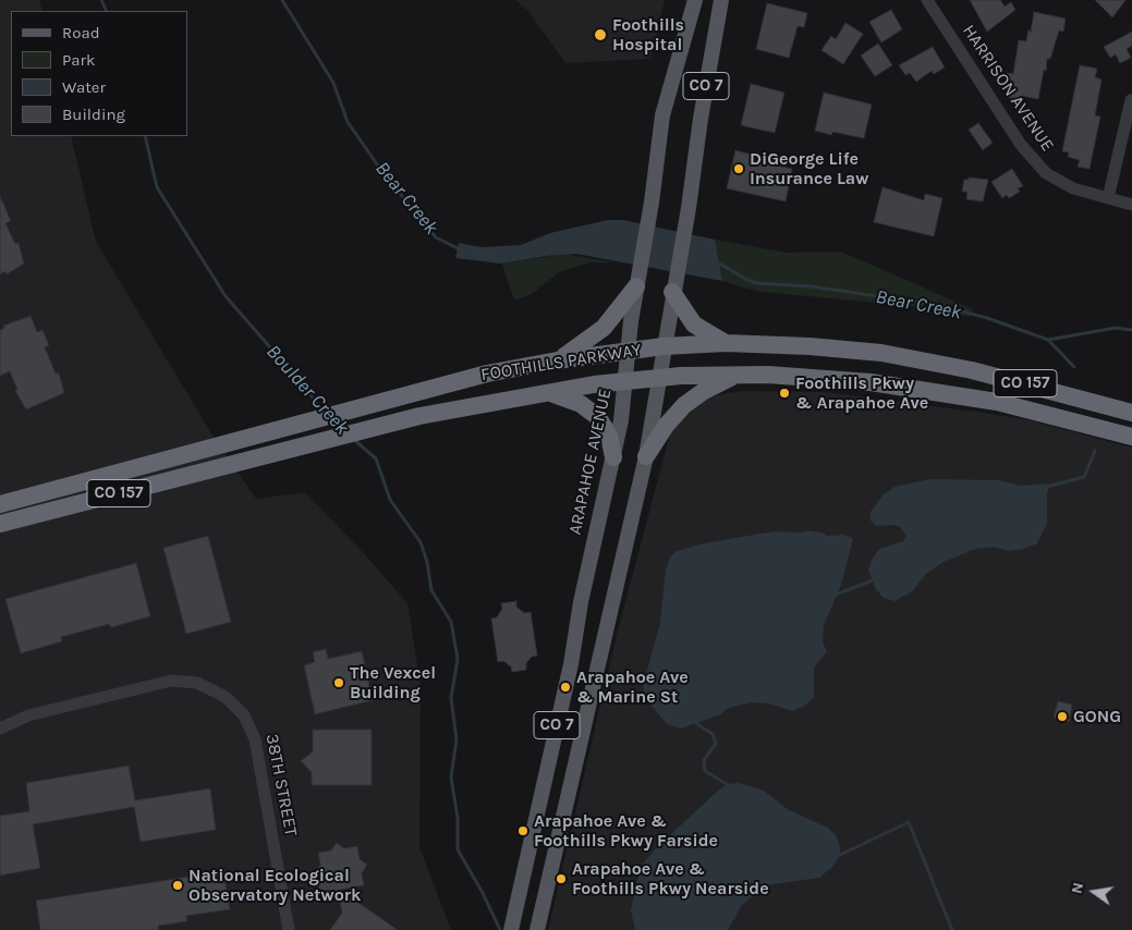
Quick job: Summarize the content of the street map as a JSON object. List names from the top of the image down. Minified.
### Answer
{"streets":{"highway":["FOOTHILLS PARKWAY","CO 157"],"main road":["CO 7","ARAPAHOE AVENUE"],"street":["HARRISON AVENUE","38TH STREET"]},"crossings":[["CO 7","FOOTHILLS PARKWAY"],["FOOTHILLS PARKWAY","ARAPAHOE AVENUE"]],"water":["Bear Creek","Boulder Creek"],"places":["Foothills Hospital","DiGeorge Life Insurance Law","Foothills Pkwy & Arapahoe Ave","The Vexcel Building","Arapahoe Ave & Marine St","GONG","Arapahoe Ave & Foothills Pkwy Farside","Arapahoe Ave & Foothills Pkwy Nearside","National Ecological Observatory Network"],"legend":["Road","Park","Water","Building"],"north":"left"}
